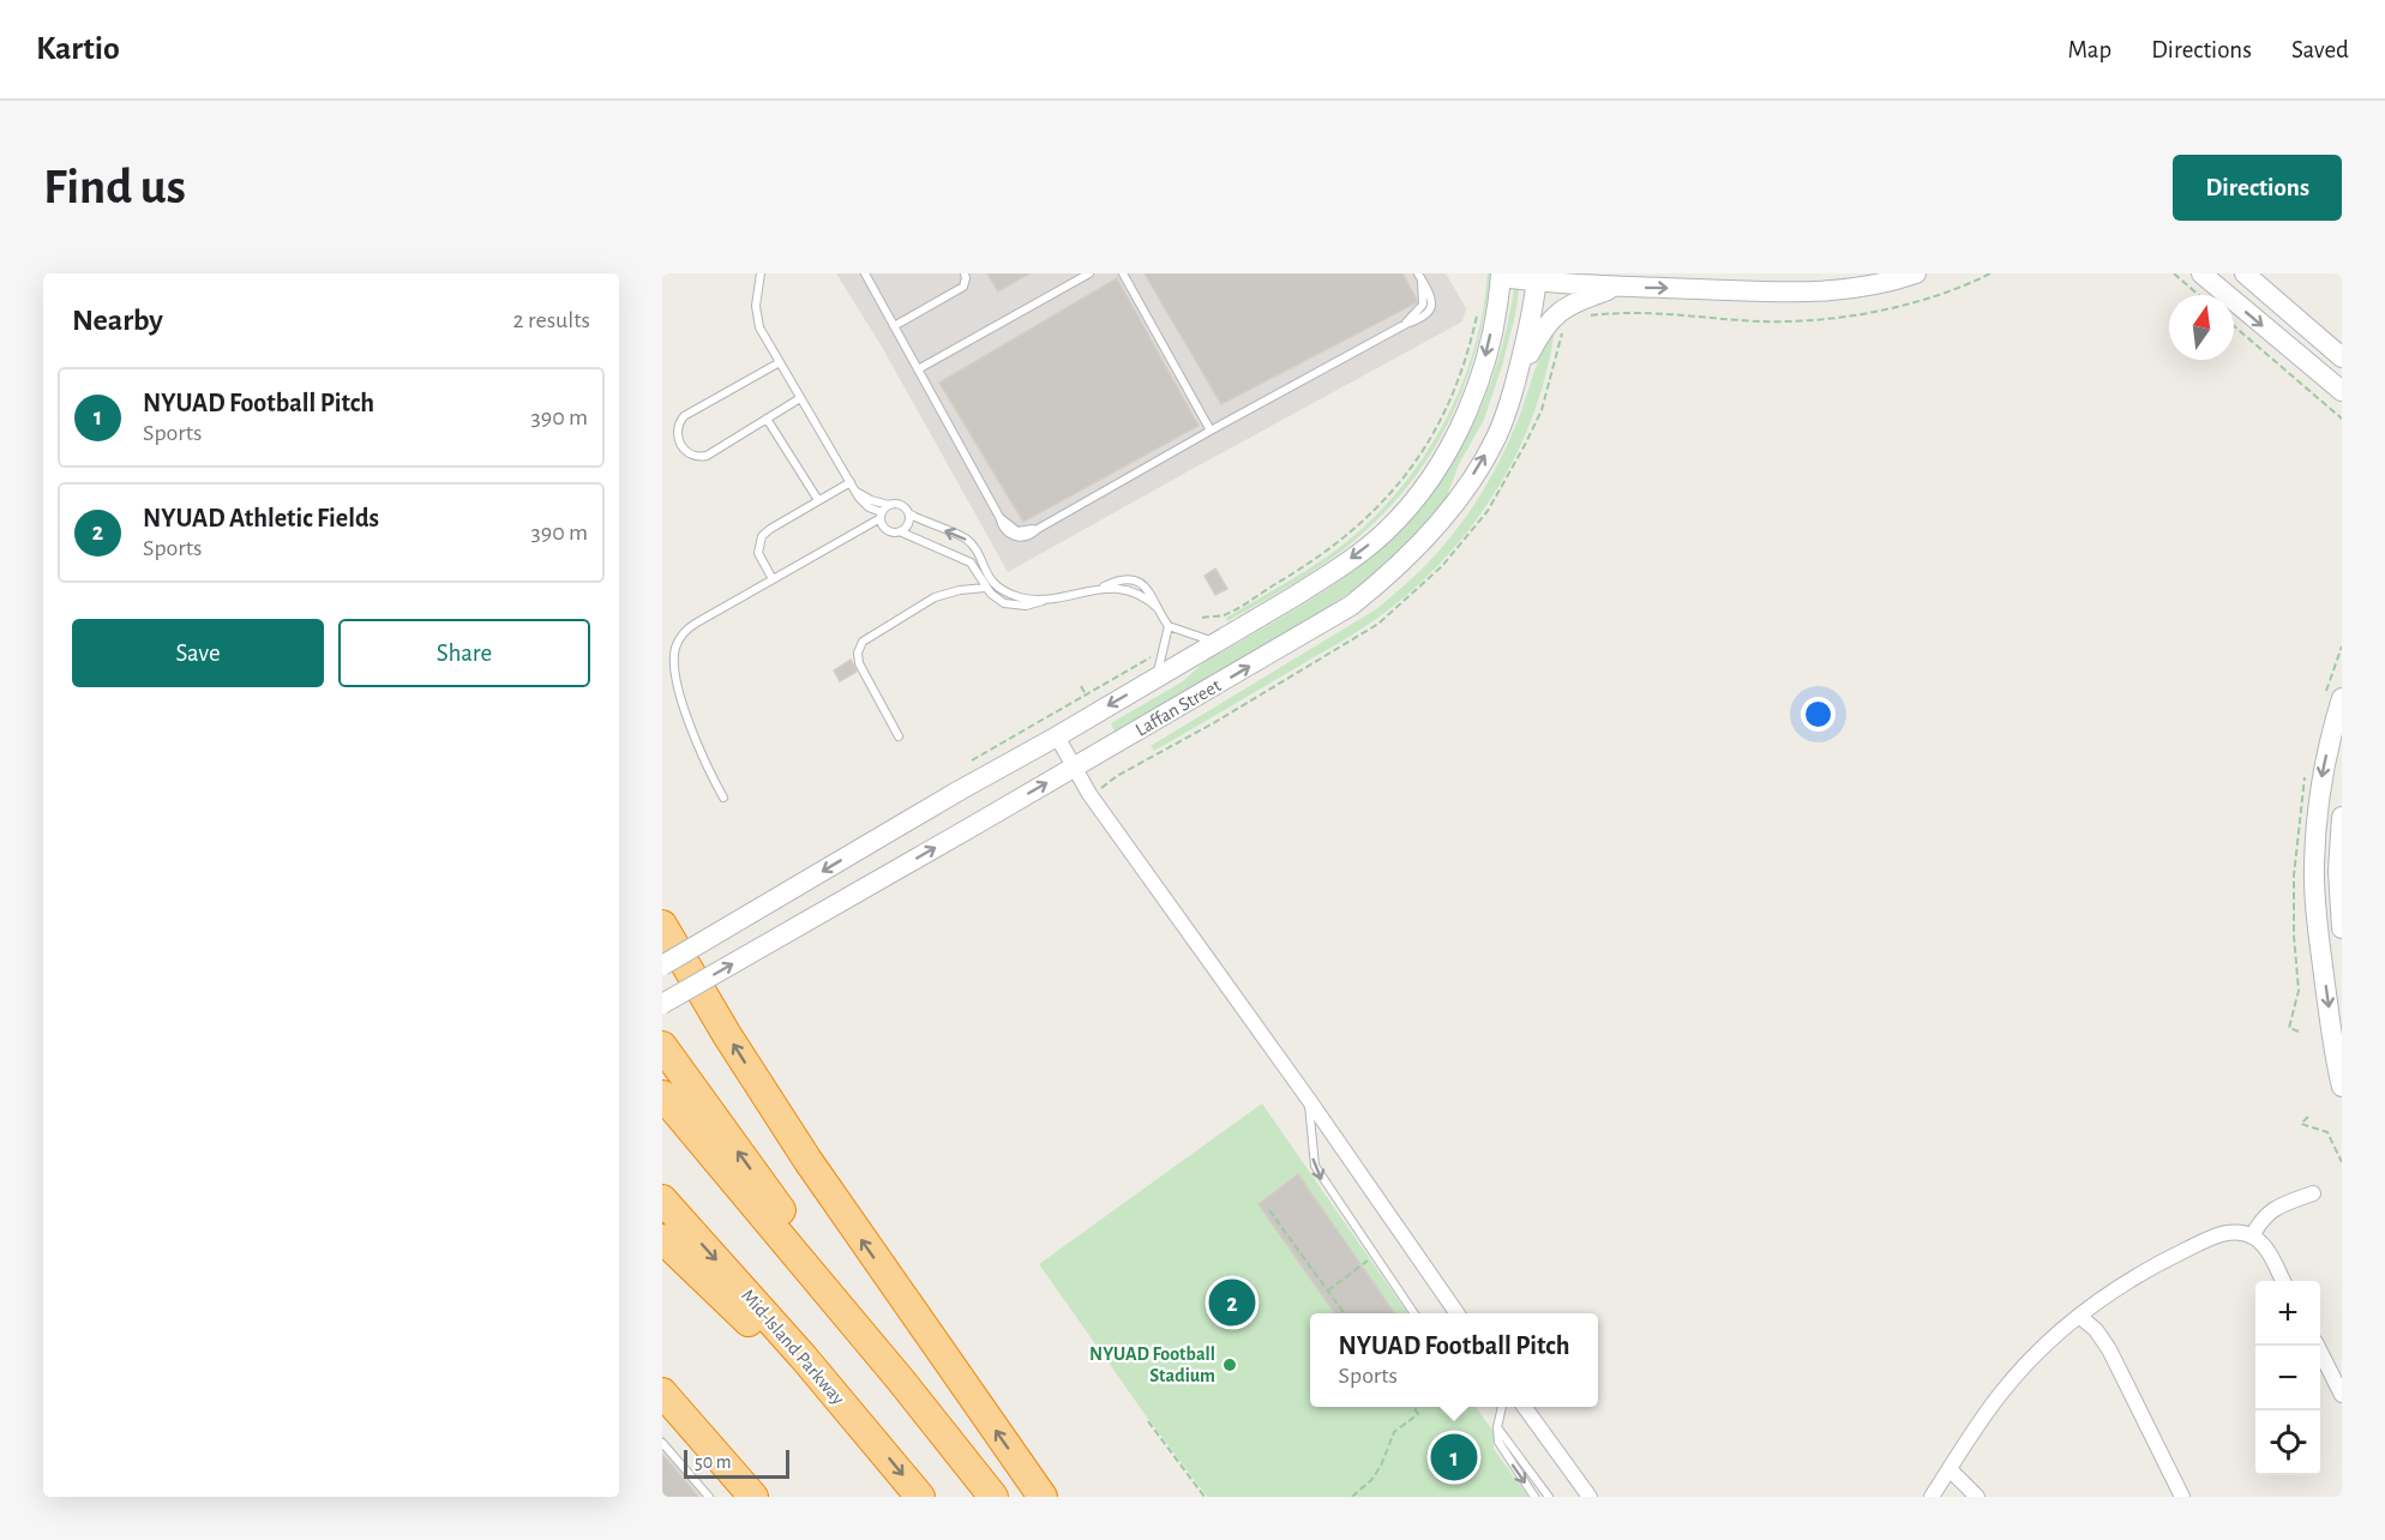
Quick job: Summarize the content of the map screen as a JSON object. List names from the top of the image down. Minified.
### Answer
{"streets":{"highway":["Mid-Island Parkway"],"street":["Laffan Street"]},"places":["NYUAD Football Stadium"],"scale_bar":"50 m","north":"top","page":{"header":"Kartio","nav":["Map","Directions","Saved"],"buttons":["Directions",["Save","Share"]],"title":"Find us","heading":["Nearby","2 results"],"list":[{"mark":"1","name":"NYUAD Football Pitch","note":"Sports","value":"390 m"},{"mark":"2","name":"NYUAD Athletic Fields","note":"Sports","value":"390 m"}],"pins":["2","1"],"map_buttons":["+","−"],"popup":["NYUAD Football Pitch","Sports"],"scale":"50 m"}}
